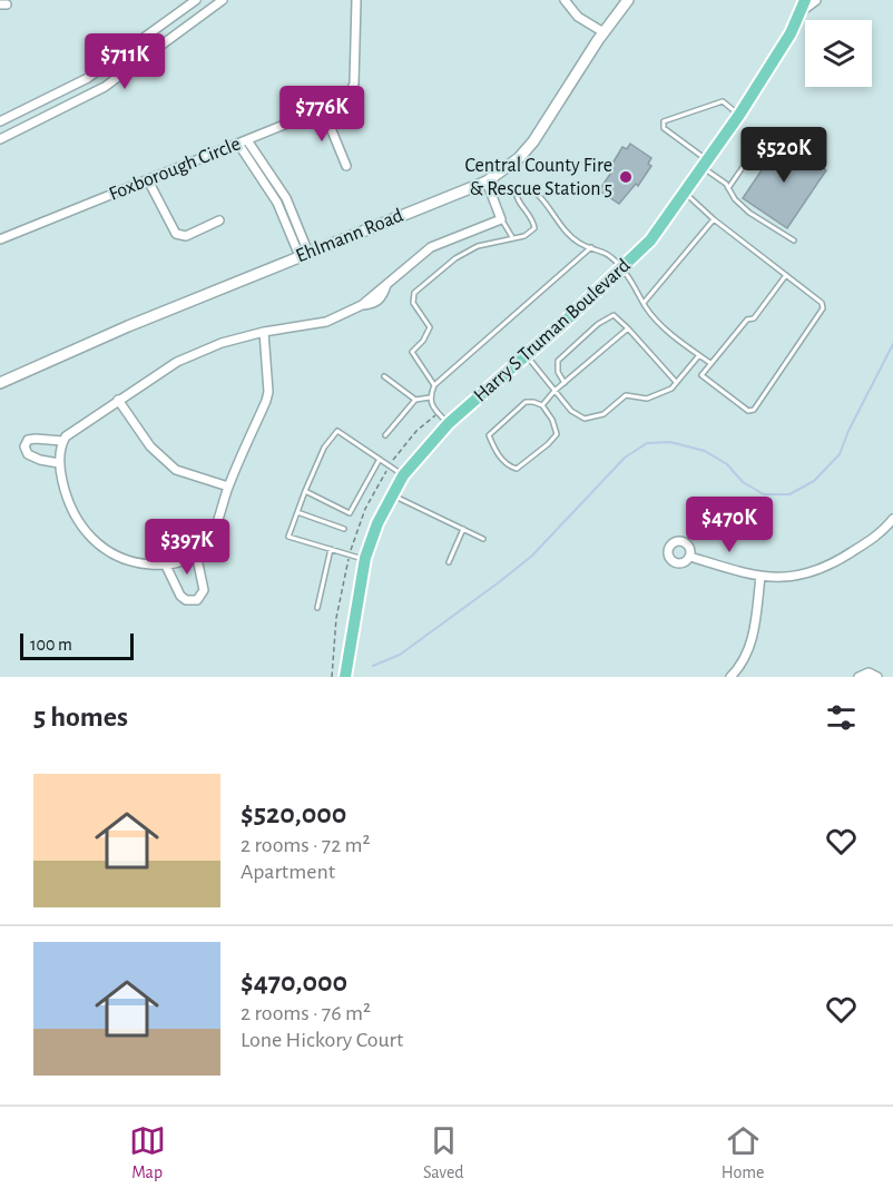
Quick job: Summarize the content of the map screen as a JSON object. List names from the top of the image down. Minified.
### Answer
{"streets":{"main road":["Harry S Truman Boulevard"],"street":["Foxborough Circle","Ehlmann Road"]},"places":["Central County Fire & Rescue Station 5"],"scale_bar":"100 m","page":{"price":["$711K","$776K","$520K","$470K","$397K"],"scale":"100 m","heading":"5 homes","list":[{"name":"$520,000","note":"2 rooms · 72 m² · Apartment"},{"name":"$470,000","note":"2 rooms · 76 m² · Lone Hickory Court"}],"tabs":["Map","Saved","Home"]}}
